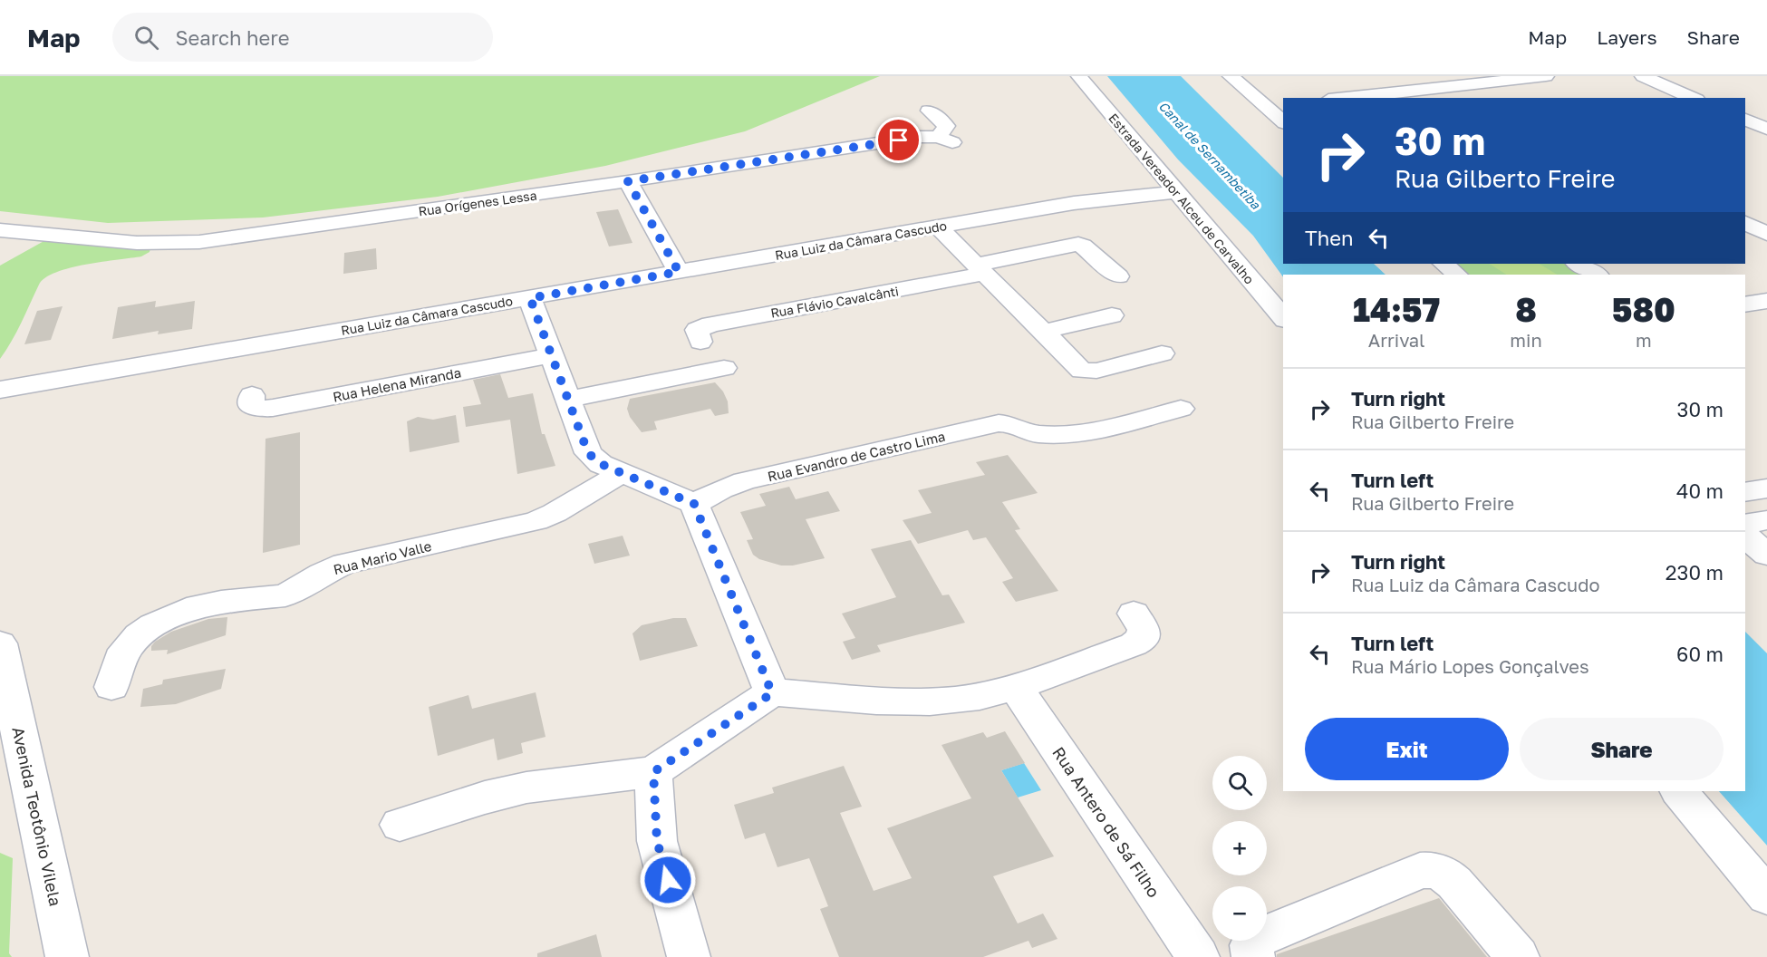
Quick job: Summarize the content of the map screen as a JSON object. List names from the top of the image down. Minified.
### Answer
{"streets":{"street":["Estrada Vereador Alceu de Carvalho","Rua Orígenes Lessa","Rua Luiz da Câmara Cascudo","Rua Flávio Cavalcânti","Rua Helena Miranda","Rua Evandro de Castro Lima","Rua Mario Valle","Avenida Teotônio Vilela","Rua Antero de Sá Filho"]},"crossings":[["Estrada Vereador Alceu de Carvalho","Rua Luiz da Câmara Cascudo"]],"water":["Canal de Sernambetiba"],"page":{"header":"Map","search":"Search here","nav":["Map","Layers","Share"],"turn":["30 m","Rua Gilberto Freire"],"then":"Then","eta":["14:57","Arrival","8","min","580","m"],"list":[{"name":"Turn right","note":"Rua Gilberto Freire","value":"30 m"},{"name":"Turn left","note":"Rua Gilberto Freire","value":"40 m"},{"name":"Turn right","note":"Rua Luiz da Câmara Cascudo","value":"230 m"},{"name":"Turn left","note":"Rua Mário Lopes Gonçalves","value":"60 m"}],"buttons":["Exit","Share"],"map_buttons":["+","−"]}}
